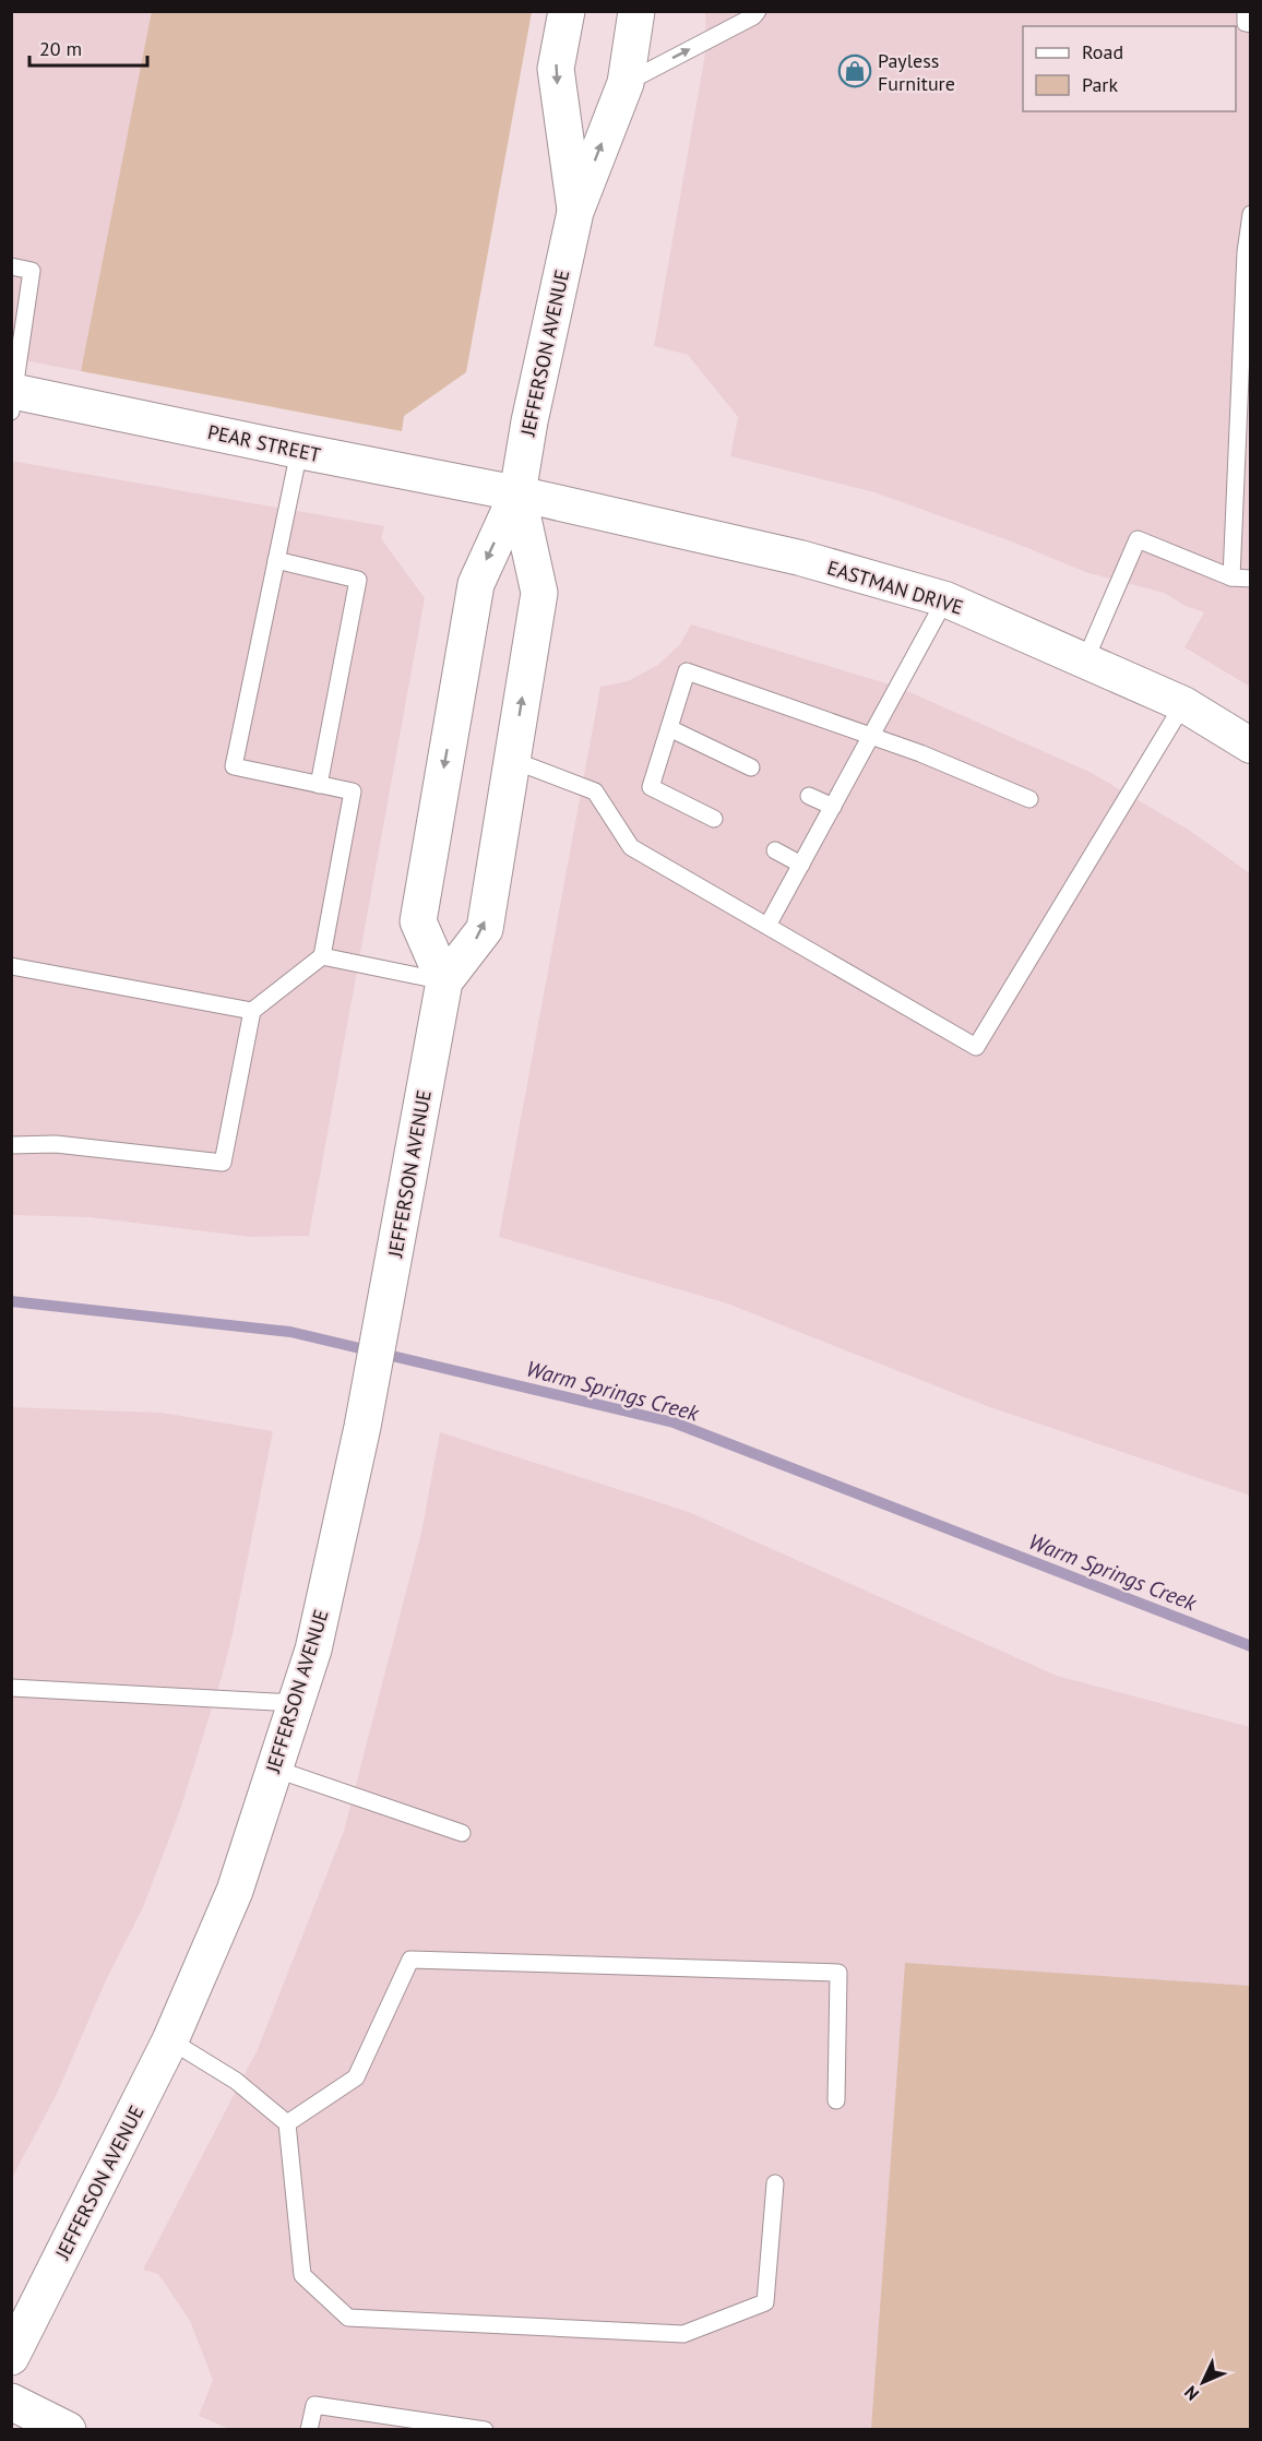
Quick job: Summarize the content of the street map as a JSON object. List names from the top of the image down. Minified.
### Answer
{"streets":{"main road":["JEFFERSON AVENUE"],"street":["PEAR STREET","EASTMAN DRIVE"]},"crossings":[["JEFFERSON AVENUE","PEAR STREET"],["JEFFERSON AVENUE","EASTMAN DRIVE"],["PEAR STREET","EASTMAN DRIVE"]],"water":["Warm Springs Creek"],"places":{"shop":["Payless Furniture"]},"legend":["Road","Park"],"scale_bar":"20 m","north":"bottom left"}
